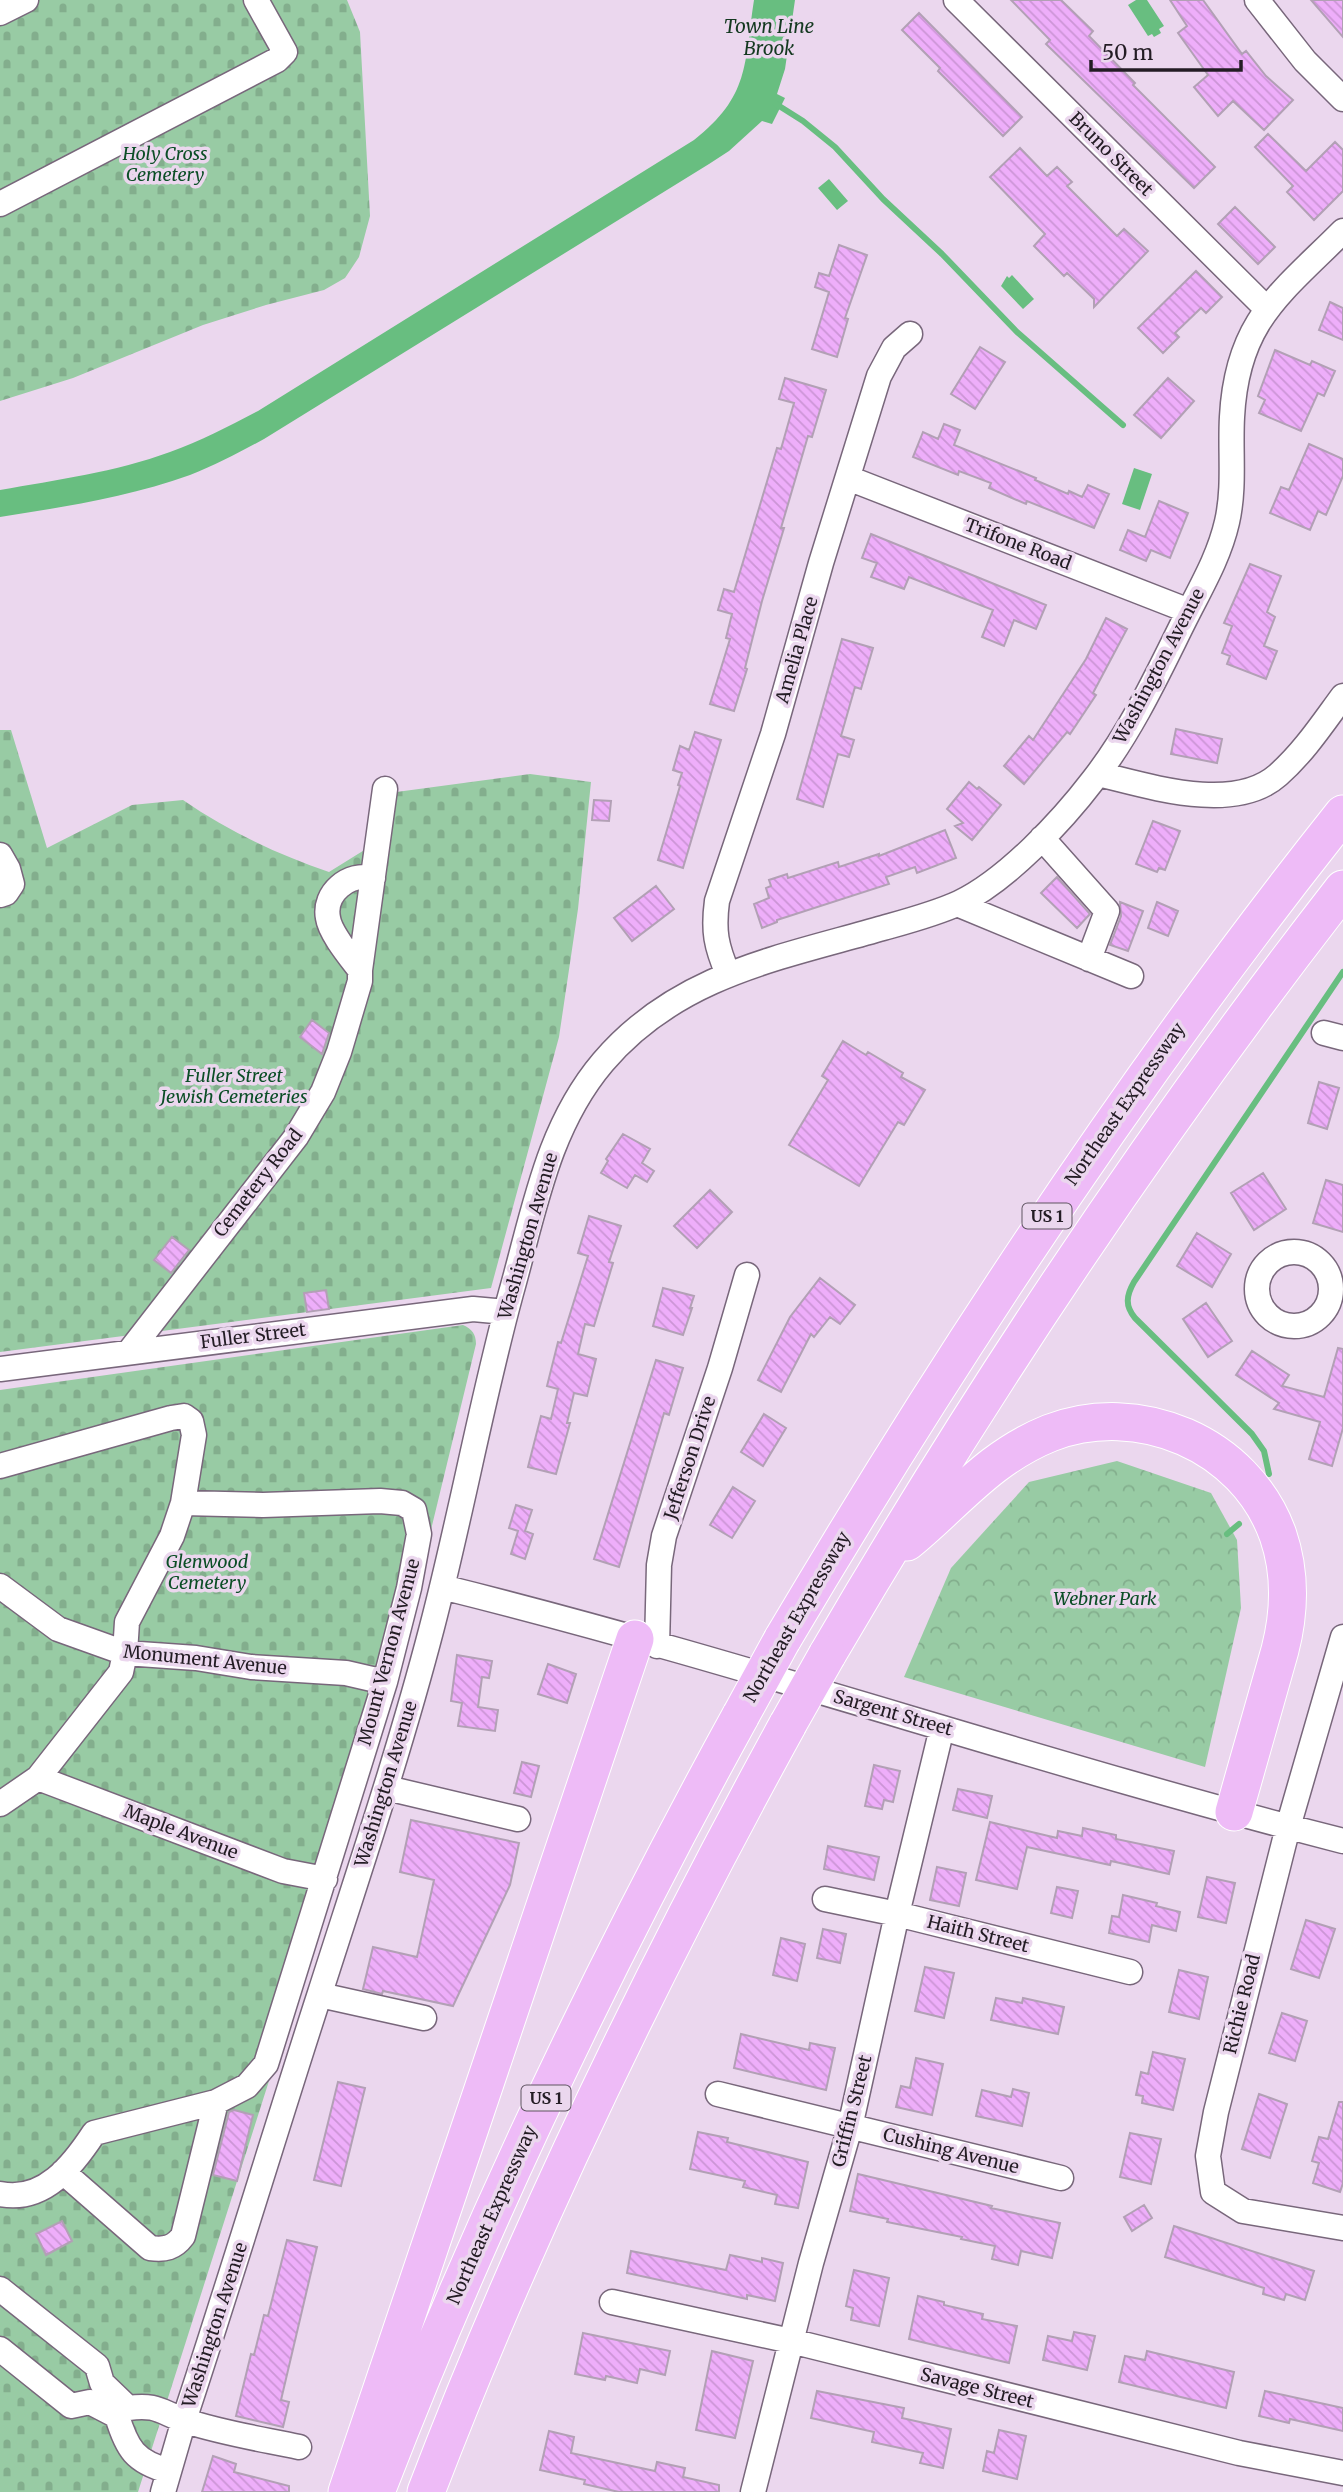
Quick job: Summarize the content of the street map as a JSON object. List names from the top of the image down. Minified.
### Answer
{"streets":{"highway":["Northeast Expressway","US 1"],"street":["Bruno Street","Trifone Road","Amelia Place","Washington Avenue","Cemetery Road","Fuller Street","Jefferson Drive","Mount Vernon Avenue","Monument Avenue","Sargent Street","Maple Avenue","Haith Street","Richie Road","Griffin Street","Cushing Avenue","Savage Street"]},"crossings":[["Bruno Street","Washington Avenue"],["Trifone Road","Amelia Place"],["Trifone Road","Washington Avenue"],["Amelia Place","Washington Avenue"],["Washington Avenue","Fuller Street"],["Washington Avenue","Sargent Street"],["Cemetery Road","Fuller Street"],["Jefferson Drive","Sargent Street"],["Mount Vernon Avenue","Monument Avenue"],["Mount Vernon Avenue","Maple Avenue"],["Sargent Street","Richie Road"],["Sargent Street","Griffin Street"],["Haith Street","Griffin Street"],["Griffin Street","Cushing Avenue"],["Griffin Street","Savage Street"]],"water":["Town Line Brook"],"parks":["Holy Cross Cemetery","Fuller Street Jewish Cemeteries","Glenwood Cemetery","Webner Park"],"scale_bar":"50 m"}
